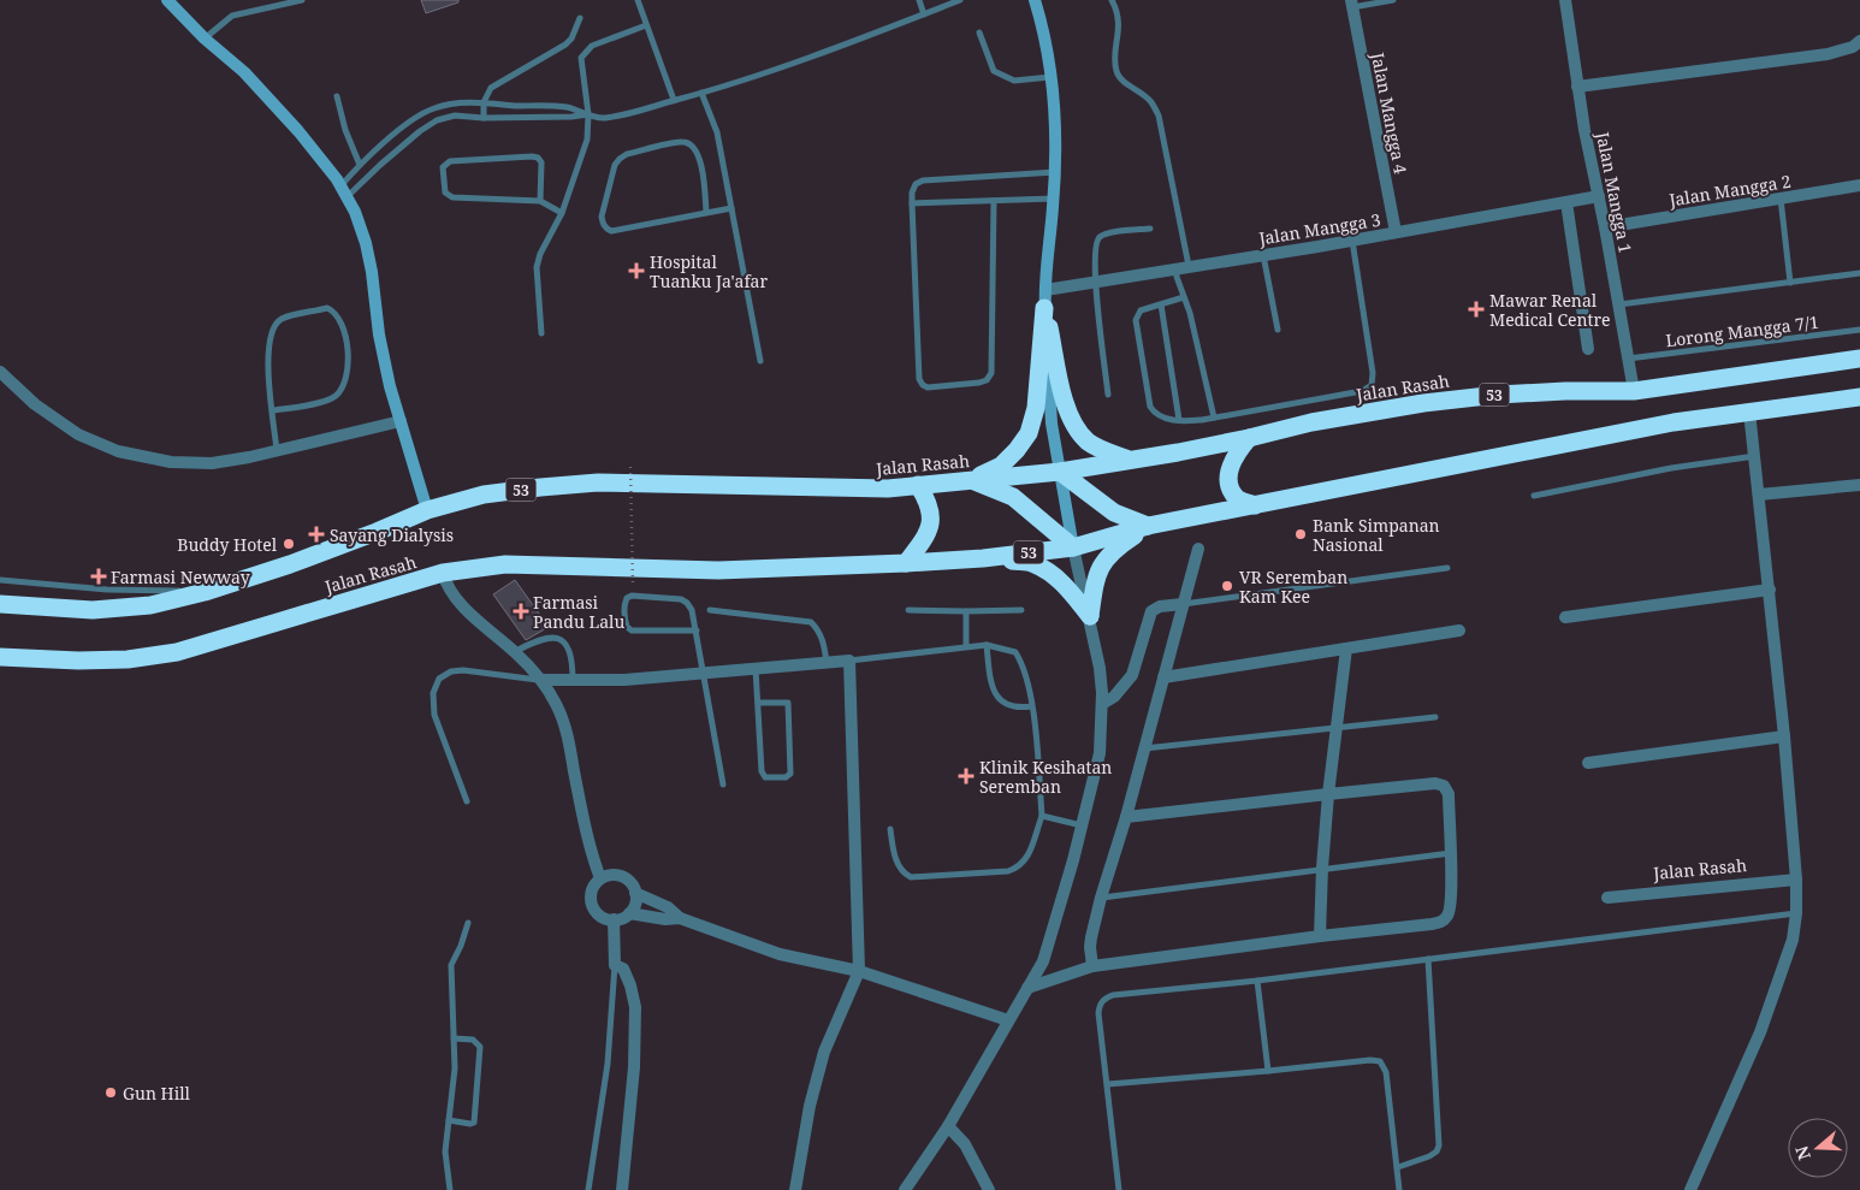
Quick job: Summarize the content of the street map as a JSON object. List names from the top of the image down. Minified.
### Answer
{"streets":{"highway":["Jalan Rasah","53"],"street":["Jalan Mangga 4","Jalan Mangga 2","Jalan Mangga 1","Jalan Mangga 3"],"lane":["Lorong Mangga 7/1"]},"crossings":[["Jalan Mangga 4","Jalan Mangga 3"],["Jalan Mangga 2","Jalan Mangga 1"],["Jalan Mangga 1","Jalan Mangga 3"],["Jalan Mangga 1","Lorong Mangga 7/1"],["Jalan Mangga 1","Jalan Rasah"]],"places":{"health":["Hospital Tuanku Ja'afar","Mawar Renal Medical Centre","Sayang Dialysis","Farmasi Newway","Farmasi Pandu Lalu","Klinik Kesihatan Seremban"],"other":["Bank Simpanan Nasional","Buddy Hotel","VR Seremban Kam Kee","Gun Hill"]},"north":"left"}
